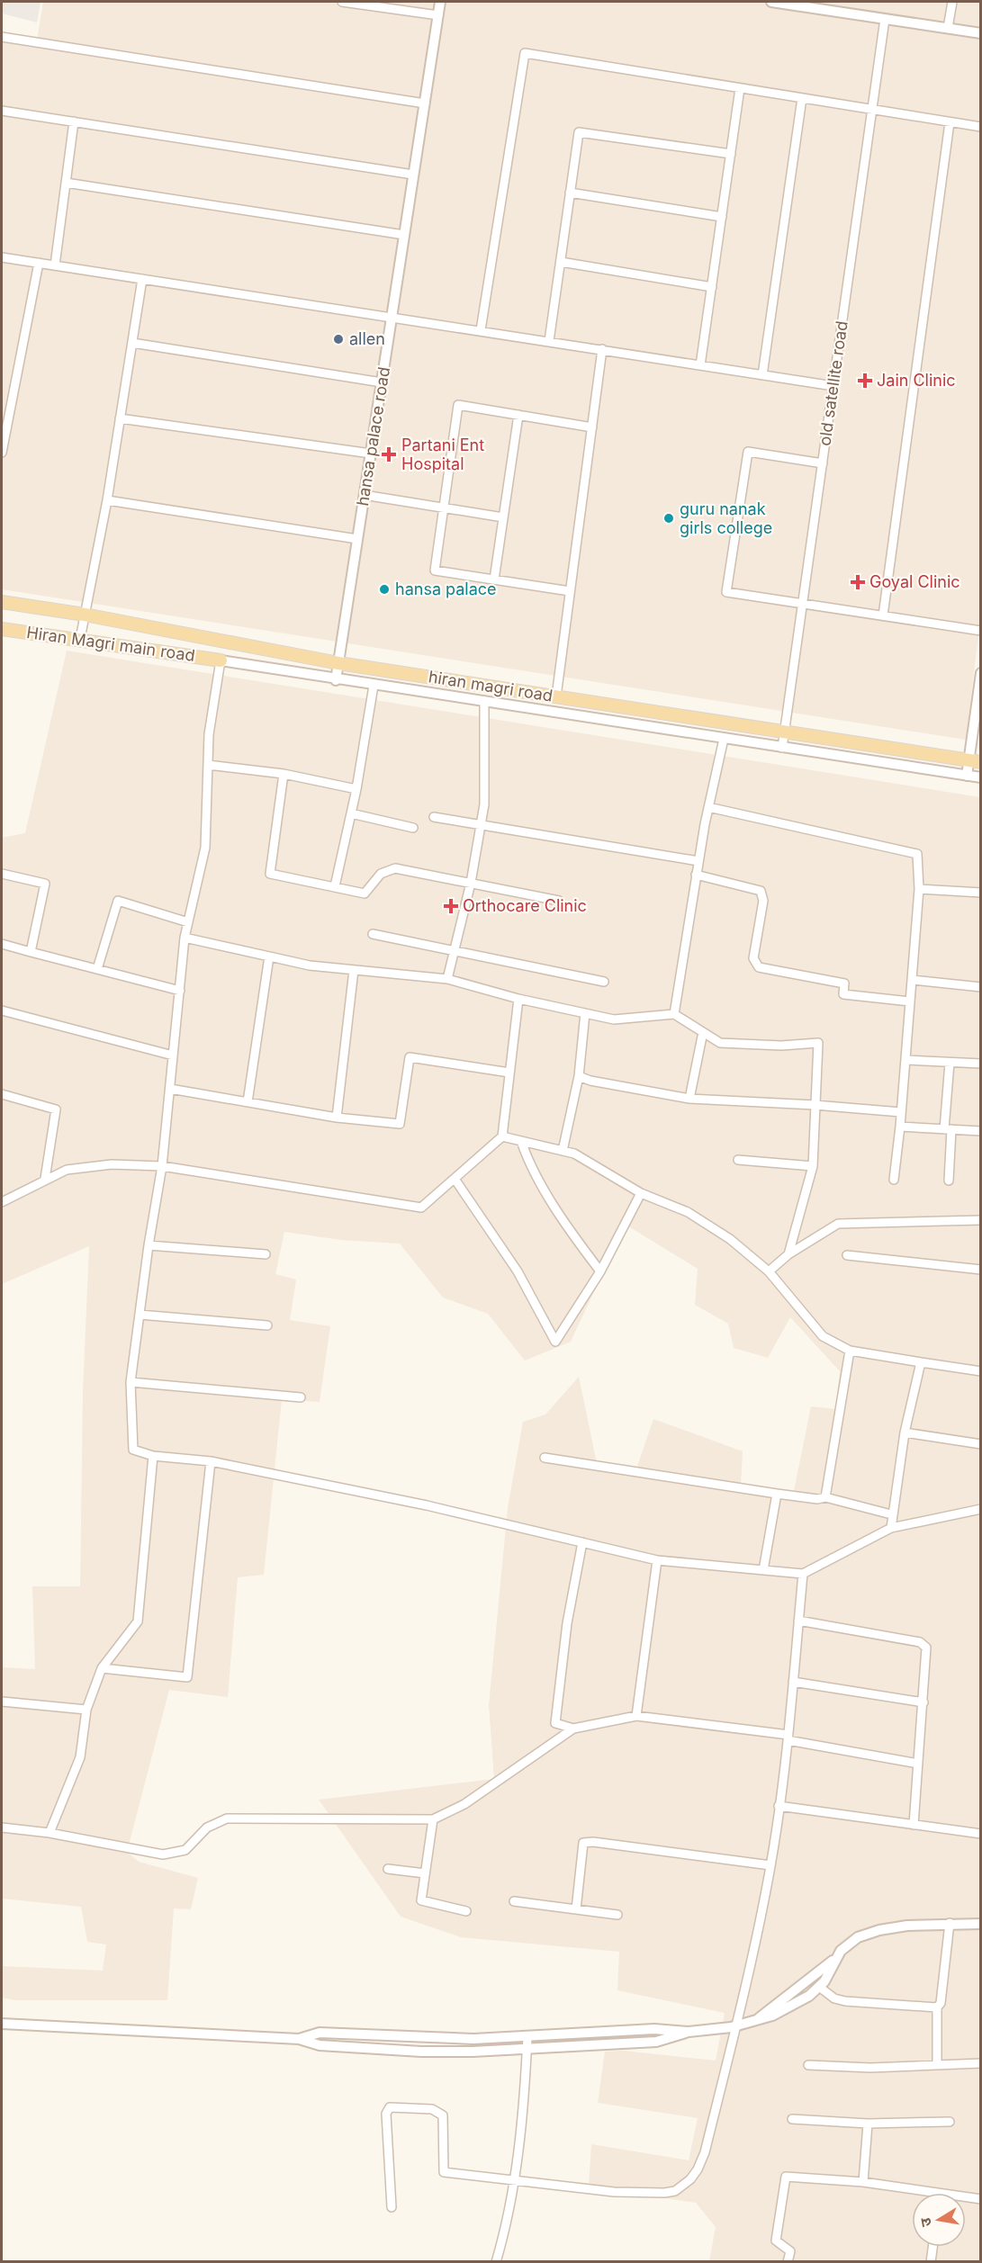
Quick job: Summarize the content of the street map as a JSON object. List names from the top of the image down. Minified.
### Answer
{"streets":{"main road":["Hiran Magri main road","hiran magri road"],"street":["old satellite road","hansa palace road"]},"crossings":[["old satellite road","hiran magri road"],["hansa palace road","hiran magri road"]],"places":{"other":["allen","guru nanak girls college","hansa palace"],"health":["Jain Clinic","Partani Ent Hospital","Goyal Clinic","Orthocare Clinic"]},"north":"left"}
